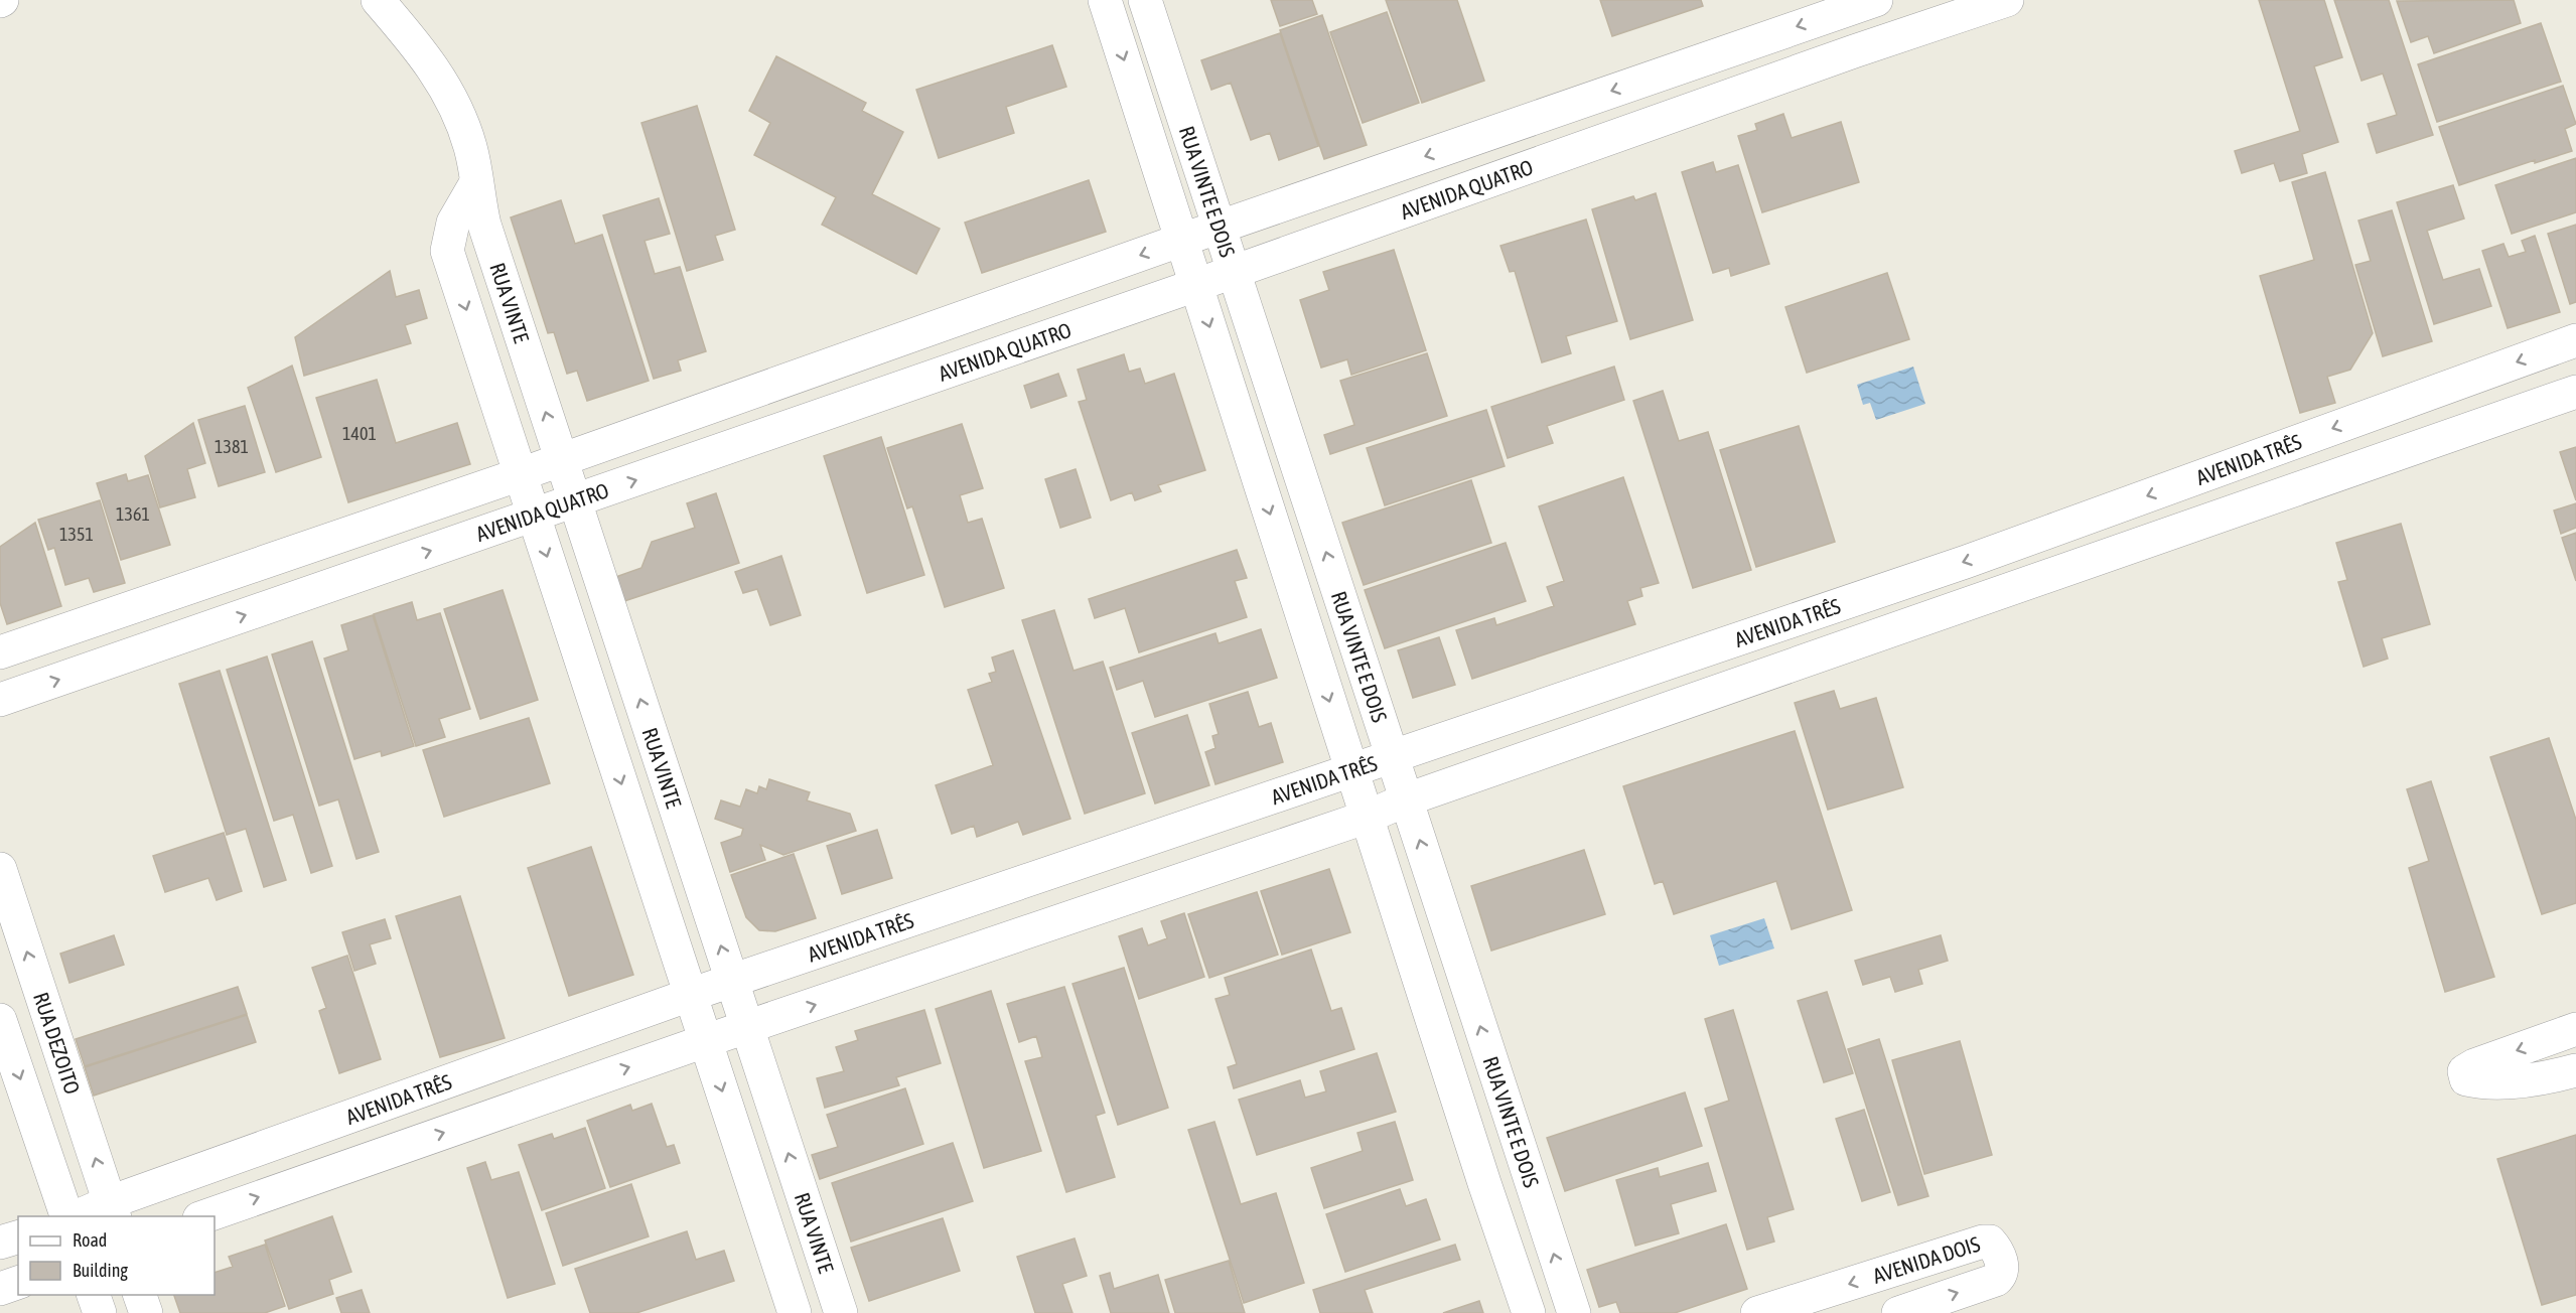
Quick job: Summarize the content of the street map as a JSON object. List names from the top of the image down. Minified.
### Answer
{"streets":{"street":["AVENIDA QUATRO","RUA VINTE E DOIS","RUA VINTE","AVENIDA TRÊS","RUA DEZOITO","AVENIDA DOIS"]},"crossings":[["AVENIDA QUATRO","RUA VINTE E DOIS"],["AVENIDA QUATRO","RUA VINTE"],["RUA VINTE E DOIS","AVENIDA TRÊS"],["RUA VINTE","AVENIDA TRÊS"],["AVENIDA TRÊS","RUA DEZOITO"]],"house_numbers":["1401","1381","1361","1351"],"legend":["Road","Building"]}
